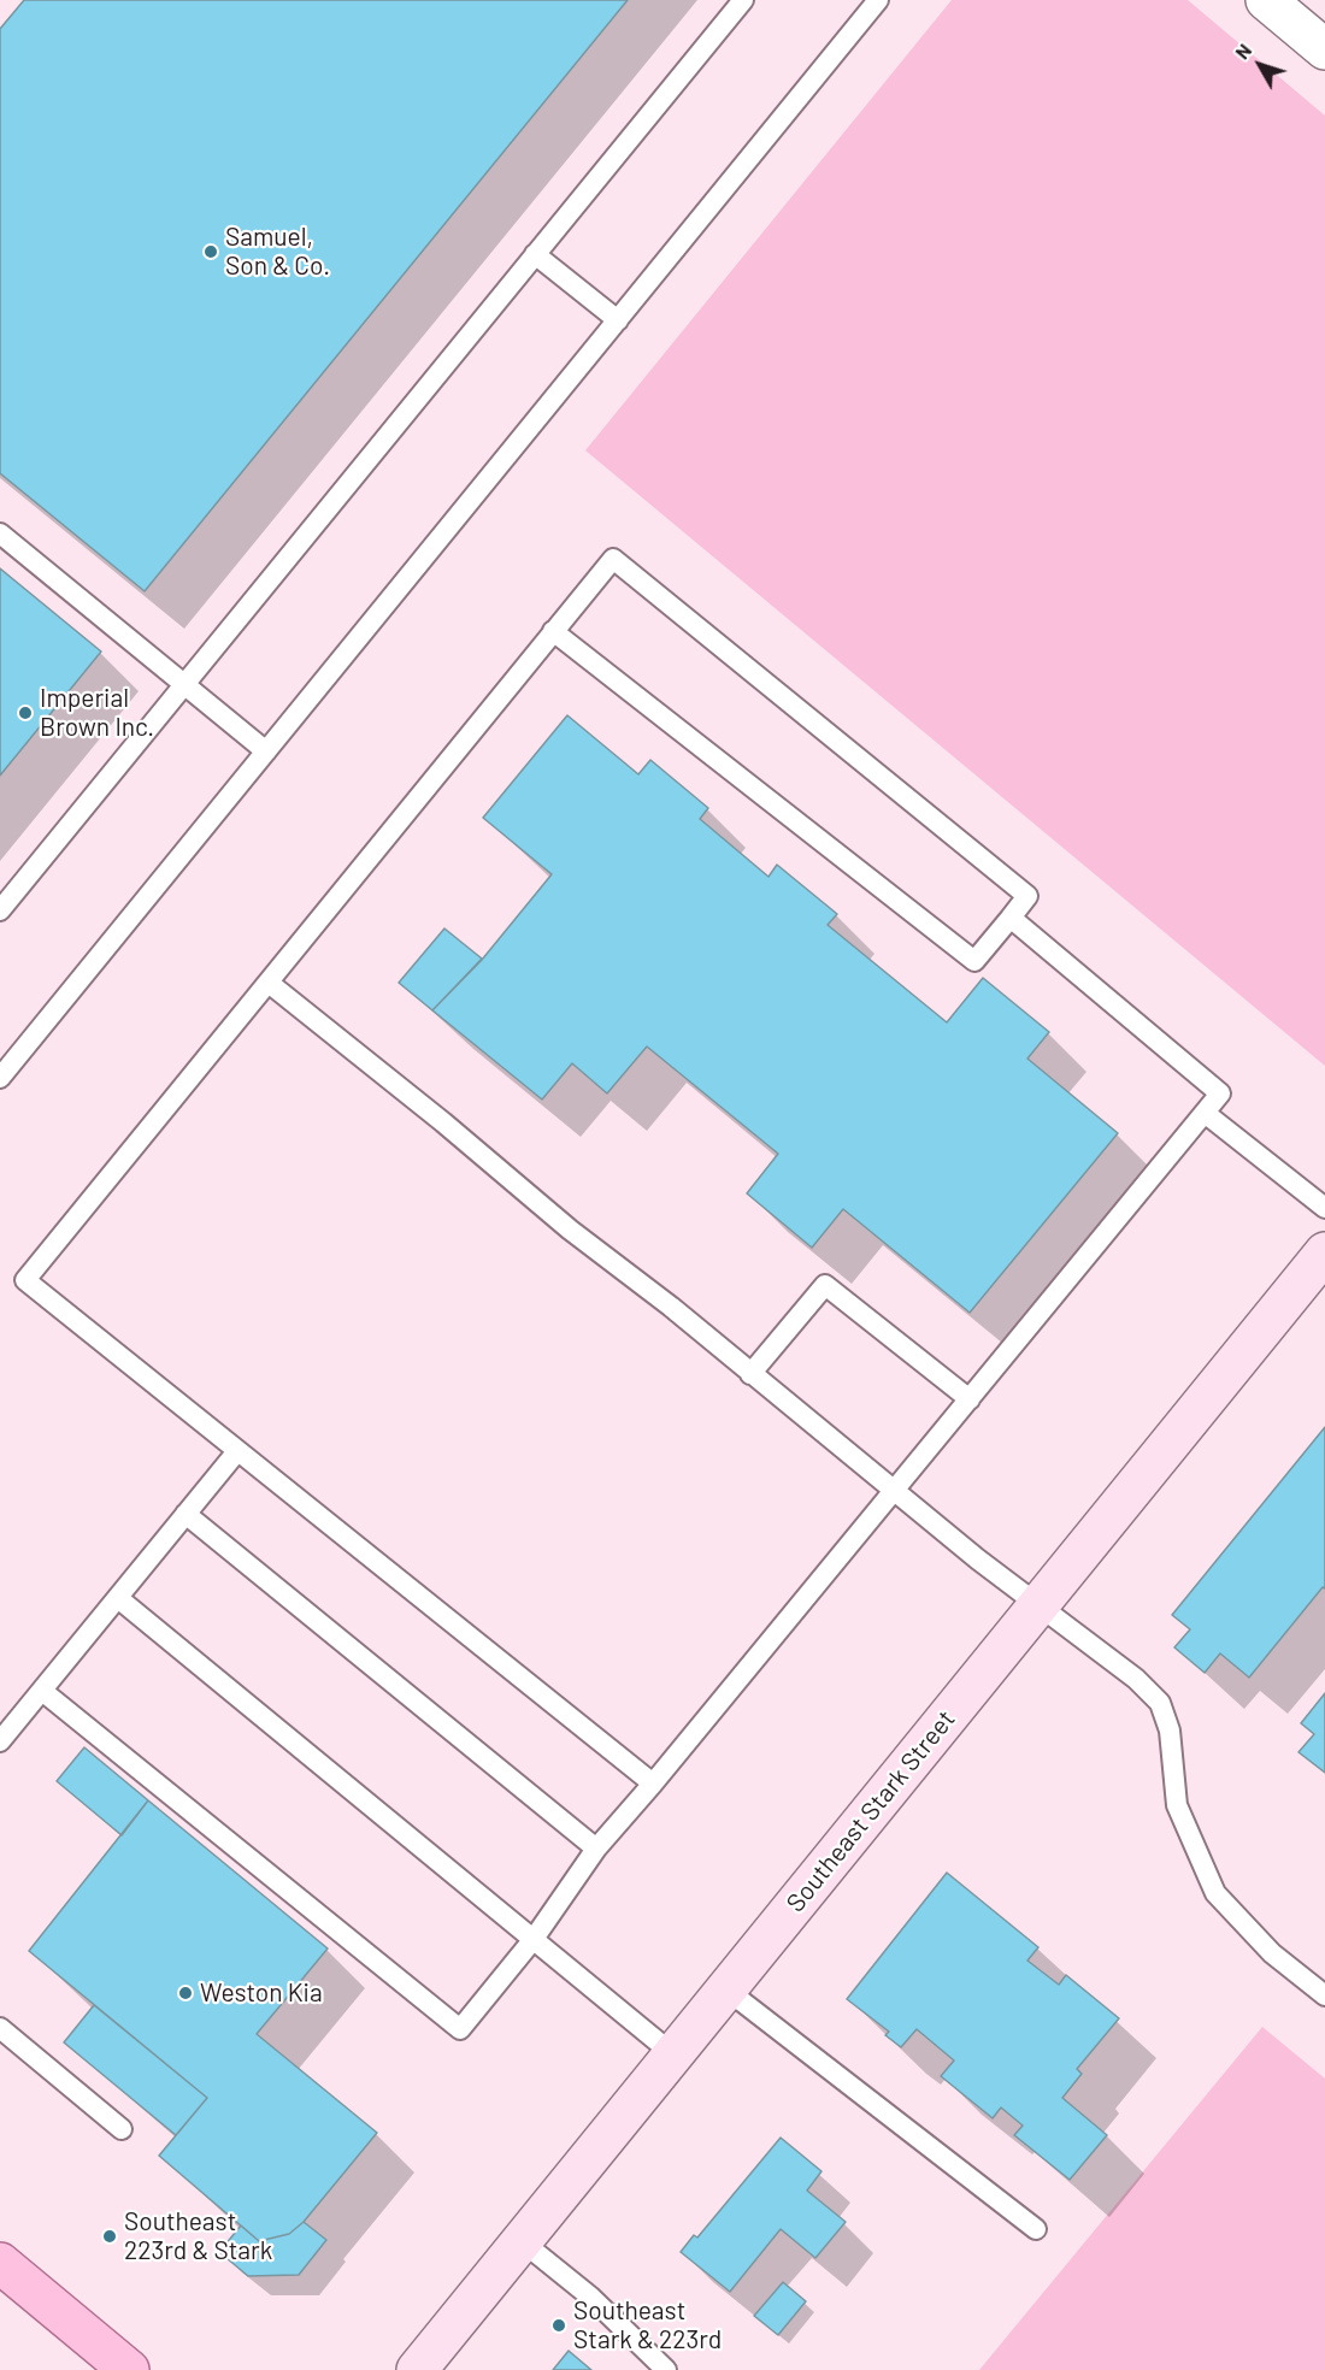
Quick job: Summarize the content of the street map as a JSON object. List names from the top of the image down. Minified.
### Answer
{"streets":{"main road":["Southeast Stark Street"]},"places":["Samuel, Son & Co.","Imperial Brown Inc.","Weston Kia","Southeast 223rd & Stark","Southeast Stark & 223rd"],"north":"top left"}
